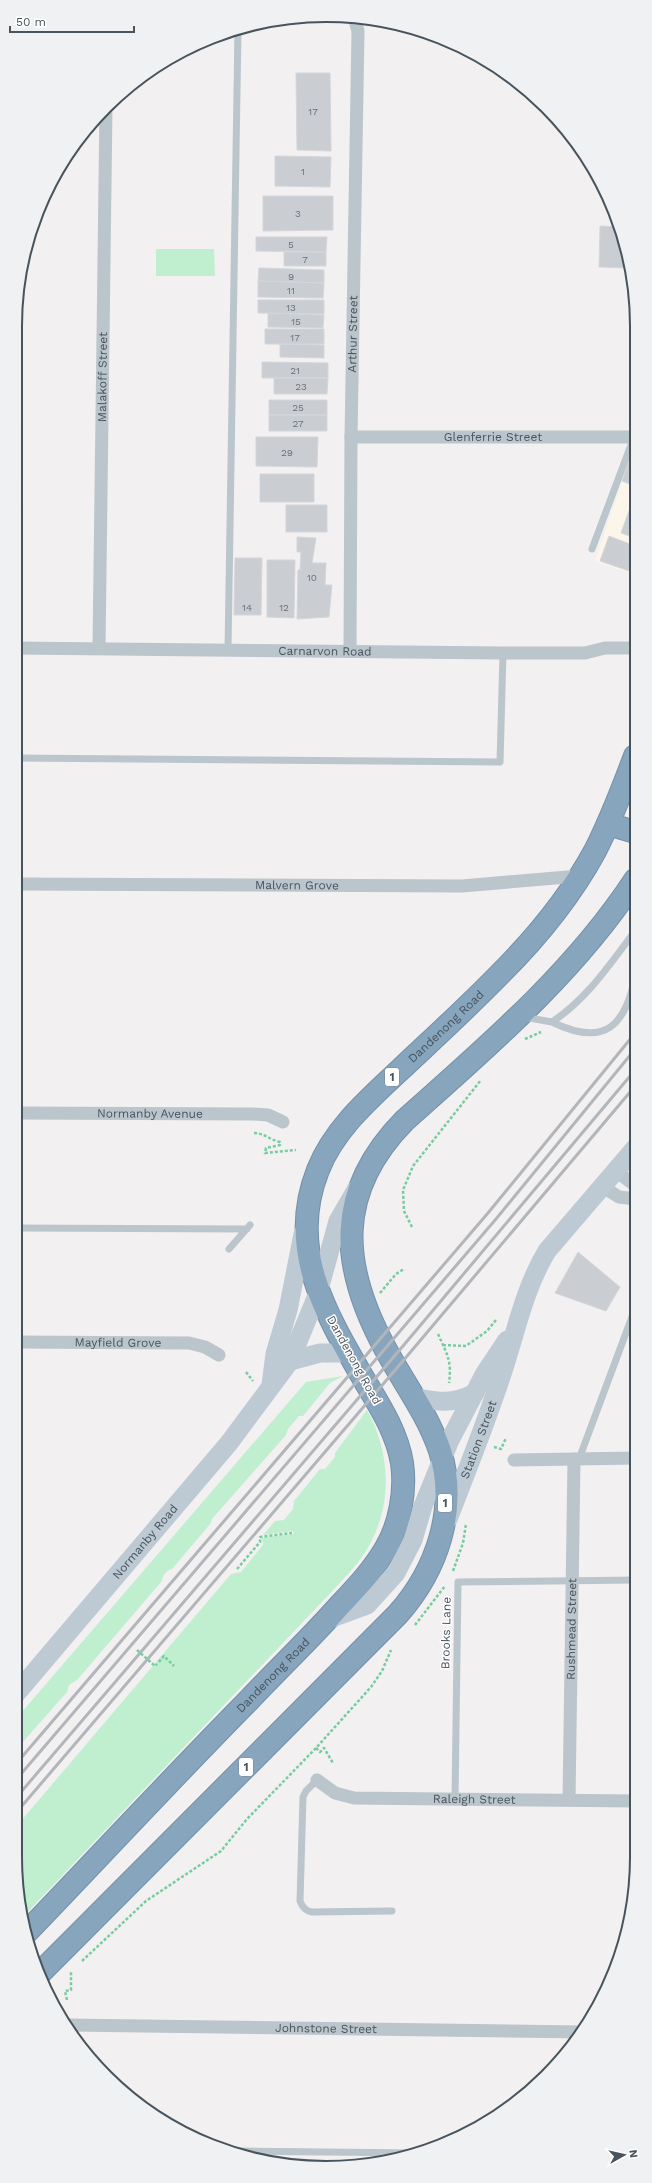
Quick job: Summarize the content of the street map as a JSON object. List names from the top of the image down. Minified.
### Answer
{"streets":{"highway":["Dandenong Road","1"],"street":["Arthur Street","Malakoff Street","Glenferrie Street","Carnarvon Road","Malvern Grove","Normanby Avenue","Mayfield Grove","Station Street","Normanby Road","Rushmead Street","Raleigh Street","Johnstone Street"],"lane":["Brooks Lane"]},"crossings":[["Arthur Street","Glenferrie Street"],["Arthur Street","Carnarvon Road"],["Malakoff Street","Carnarvon Road"],["Malvern Grove","Dandenong Road"],["Dandenong Road","Station Street"],["Dandenong Road","Normanby Road"],["1","Station Street"],["1","Normanby Road"],["Rushmead Street","Brooks Lane"],["Rushmead Street","Raleigh Street"],["Brooks Lane","Raleigh Street"]],"house_numbers":["17","1","3","5","7","9","11","13","15","17","21","23","25","27","29","10","14","12"],"scale_bar":"50 m","north":"right"}
